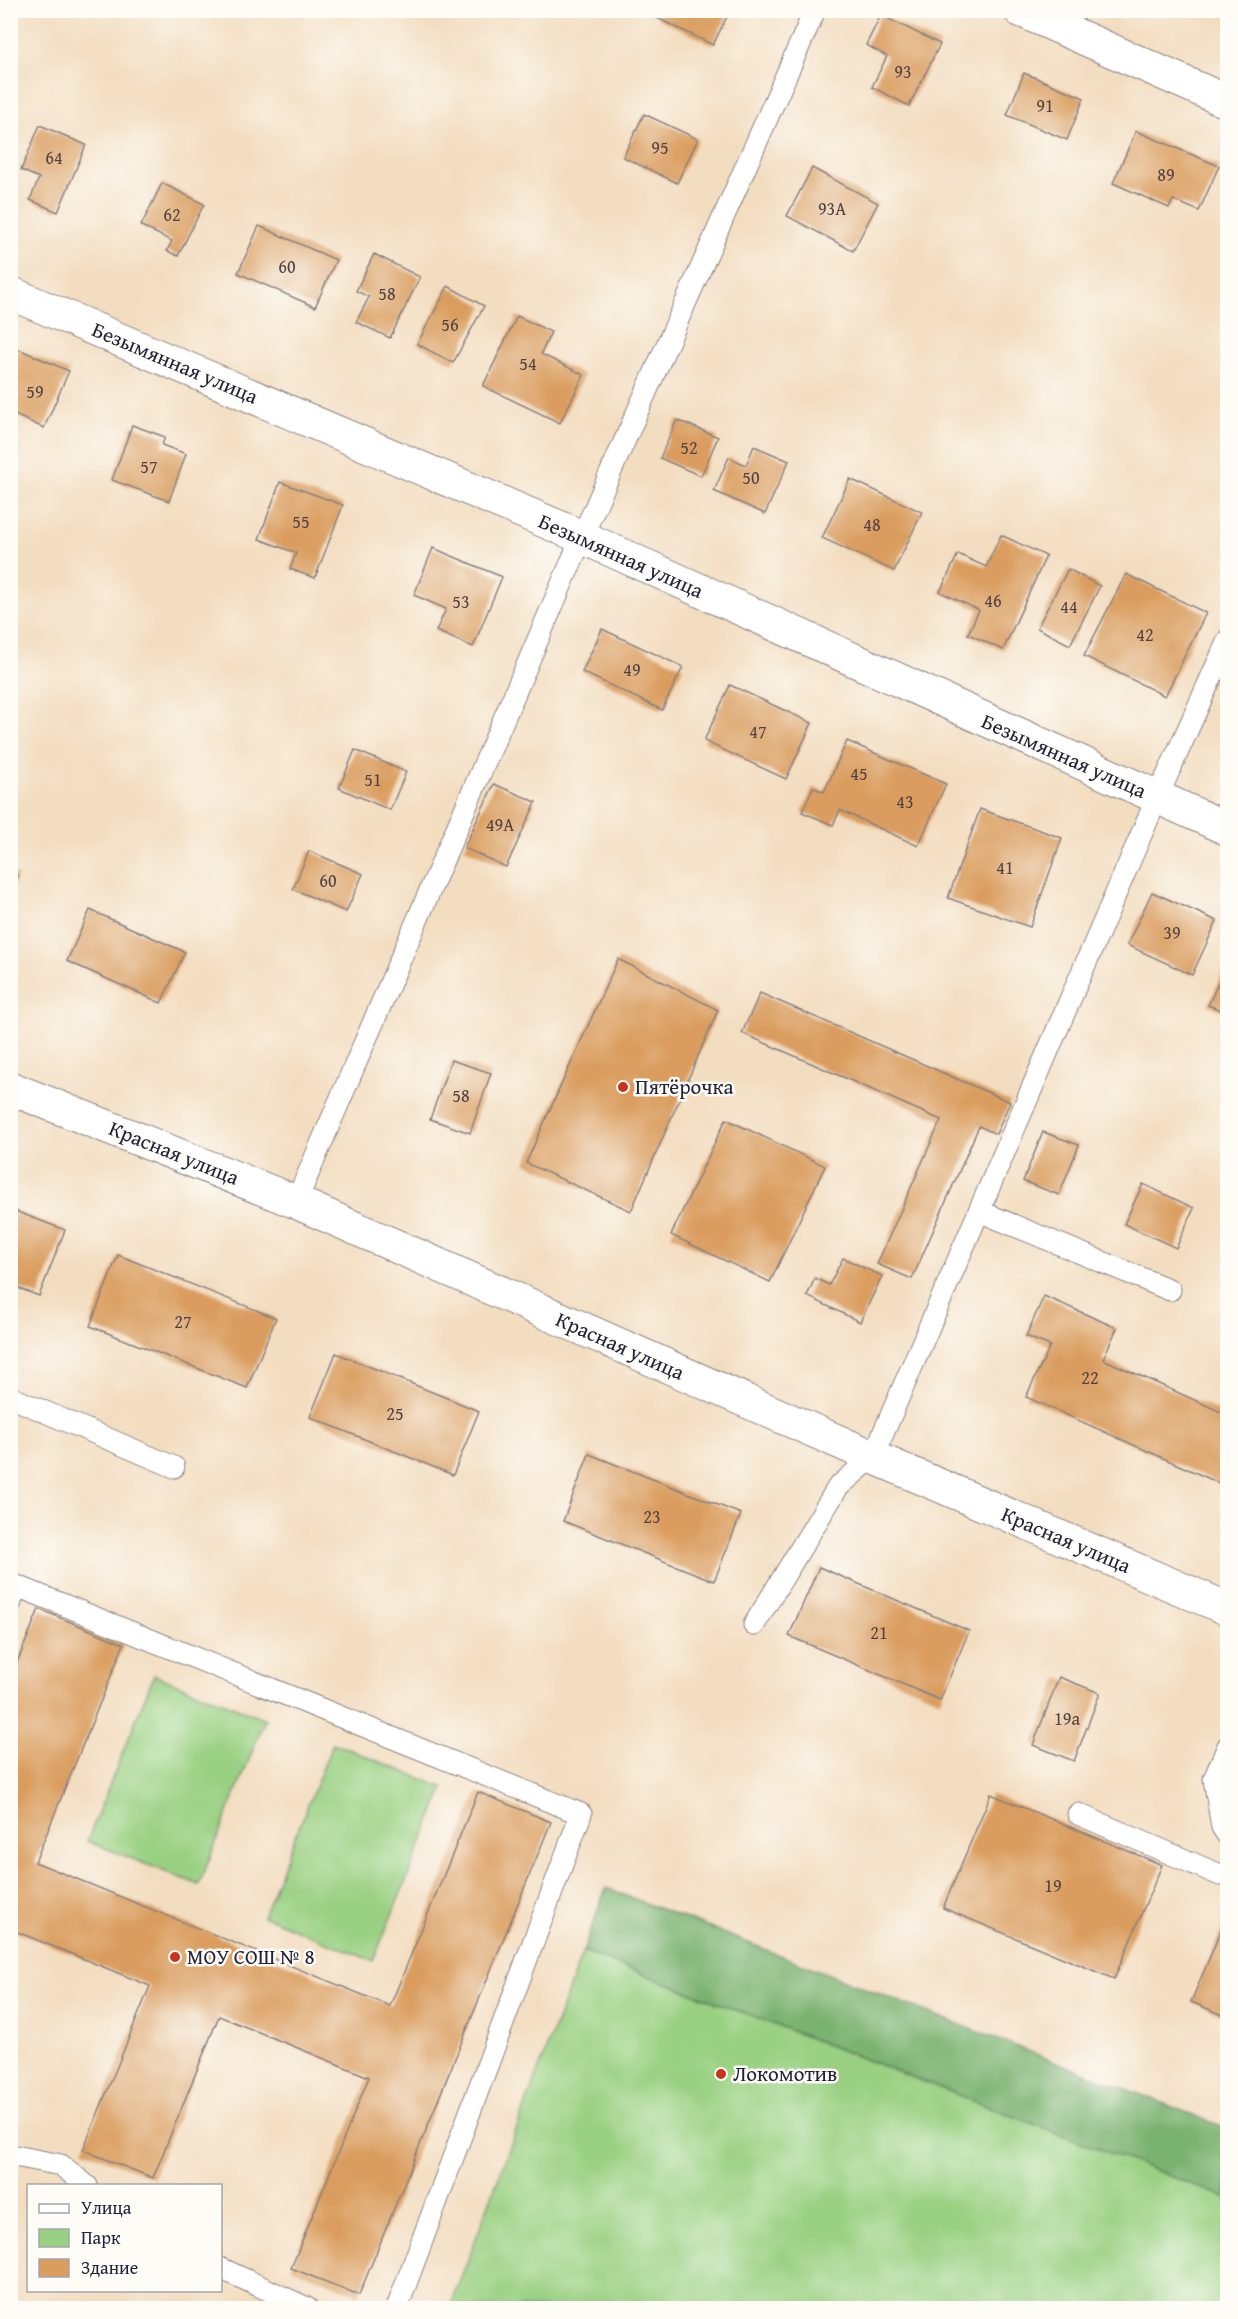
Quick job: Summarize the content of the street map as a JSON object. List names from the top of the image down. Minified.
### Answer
{"streets":{"street":["Безымянная улица","Красная улица"]},"places":["Пятёрочка","МОУ СОШ № 8","Локомотив"],"house_numbers":["93","91","95","64","89","93А","62","60","58","56","54","59","52","57","50","55","48","46","53","44","42","49","47","45","51","43","49А","41","60","39","58","27","22","25","23","21","19а","19"],"legend":["Улица","Парк","Здание"]}
